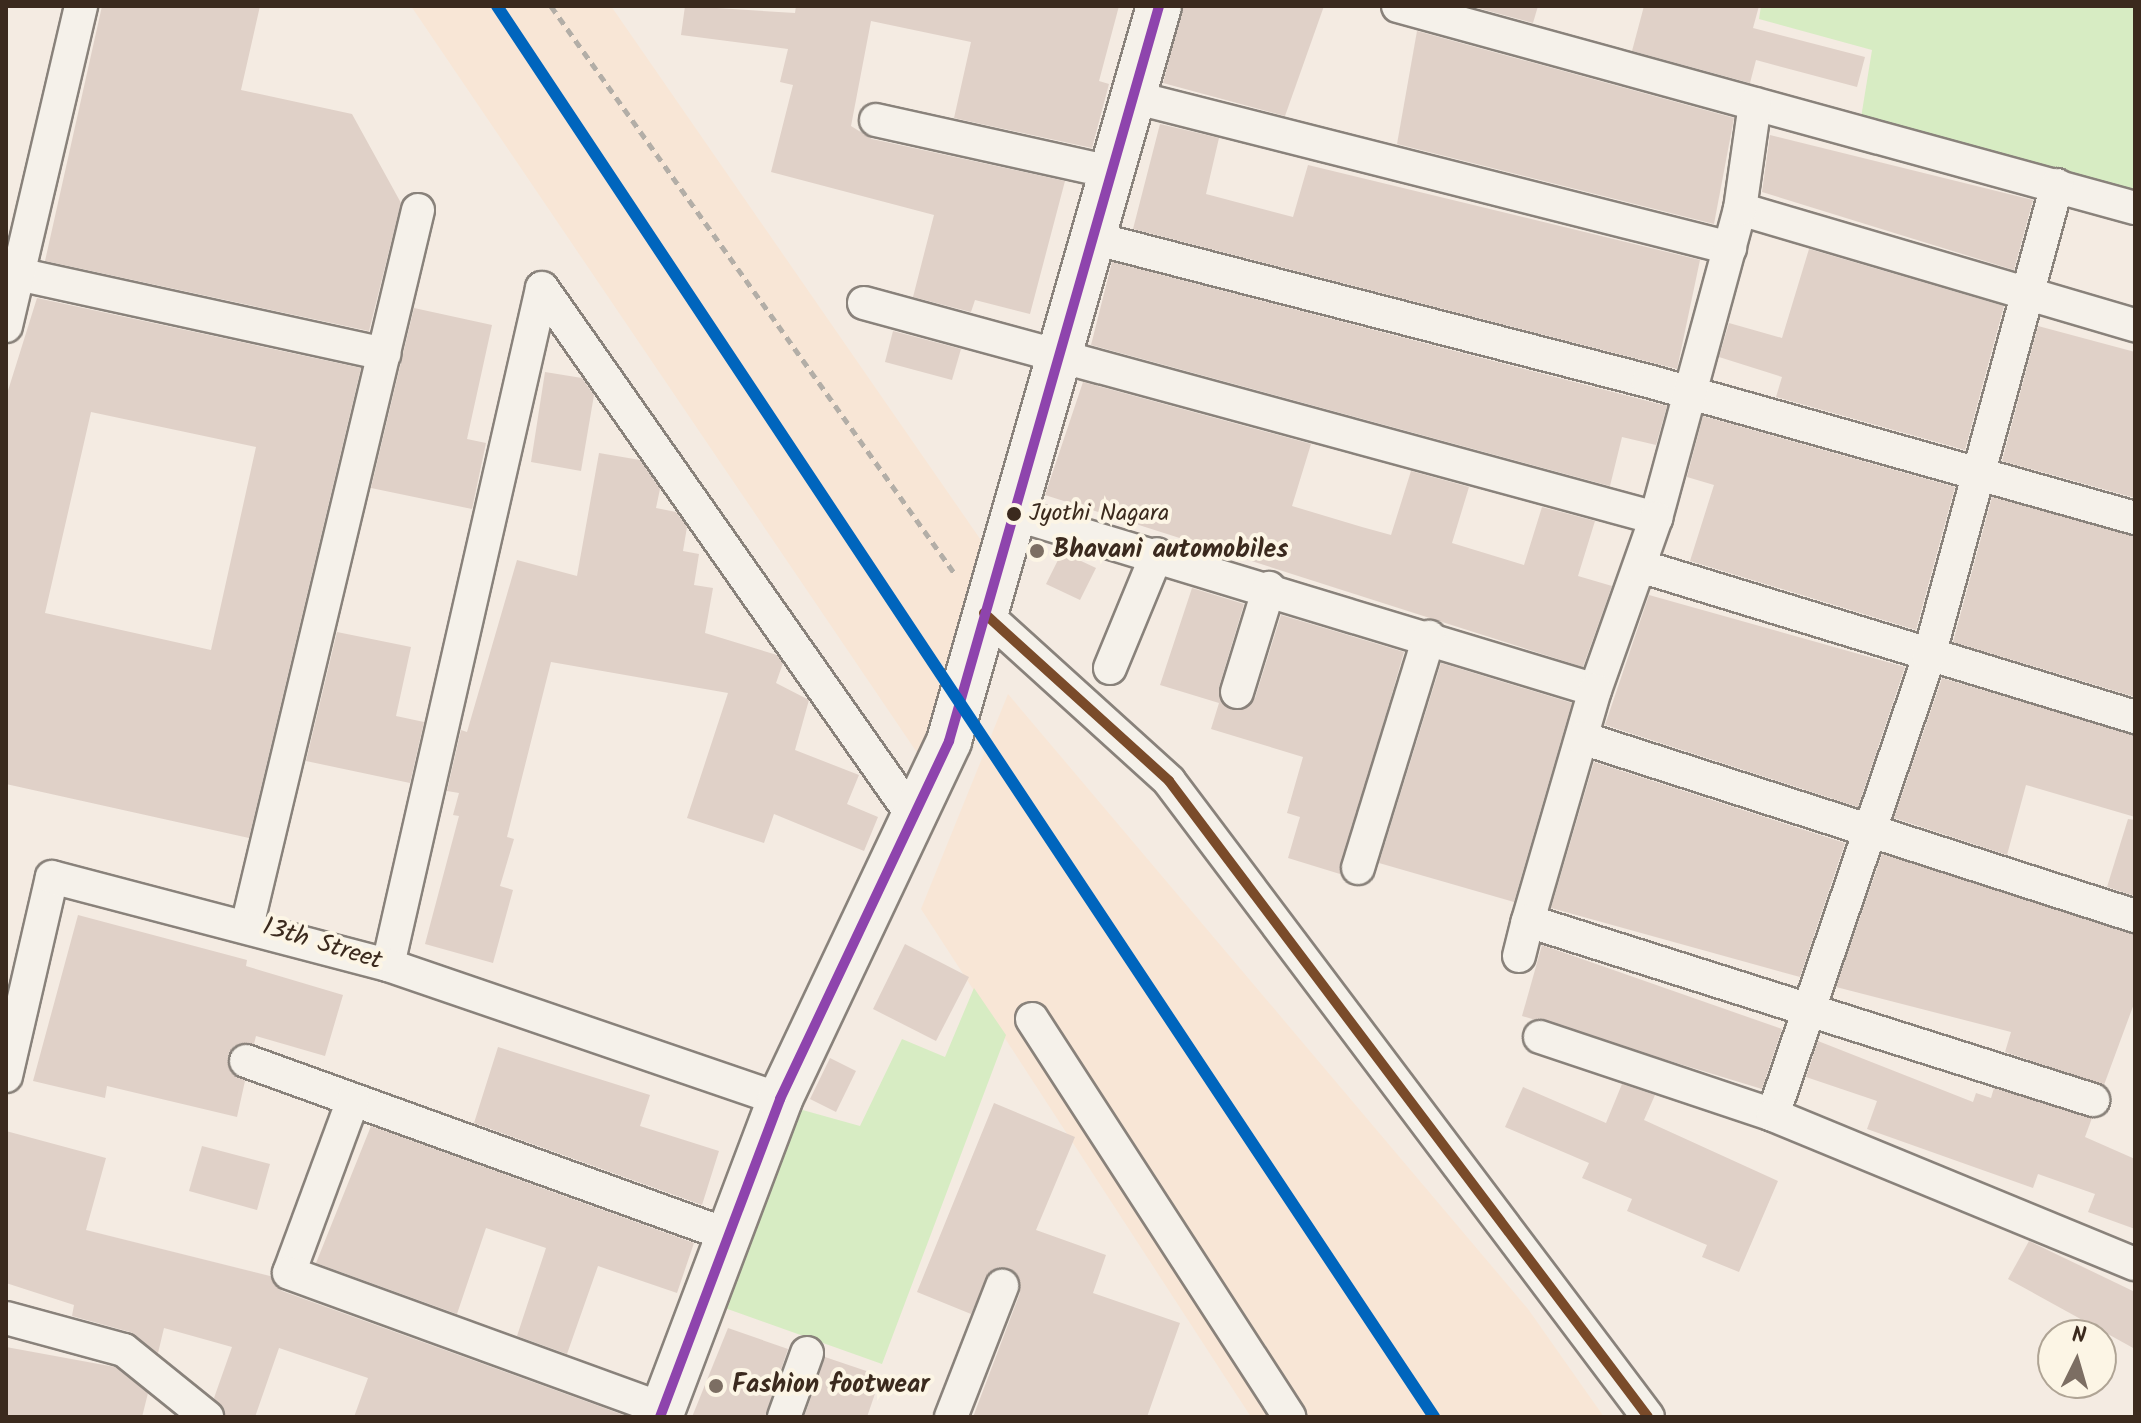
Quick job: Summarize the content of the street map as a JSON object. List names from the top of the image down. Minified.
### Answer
{"streets":{"street":["13th Street"]},"places":["Jyothi Nagara","Bhavani automobiles","Fashion footwear"],"north":"top"}
